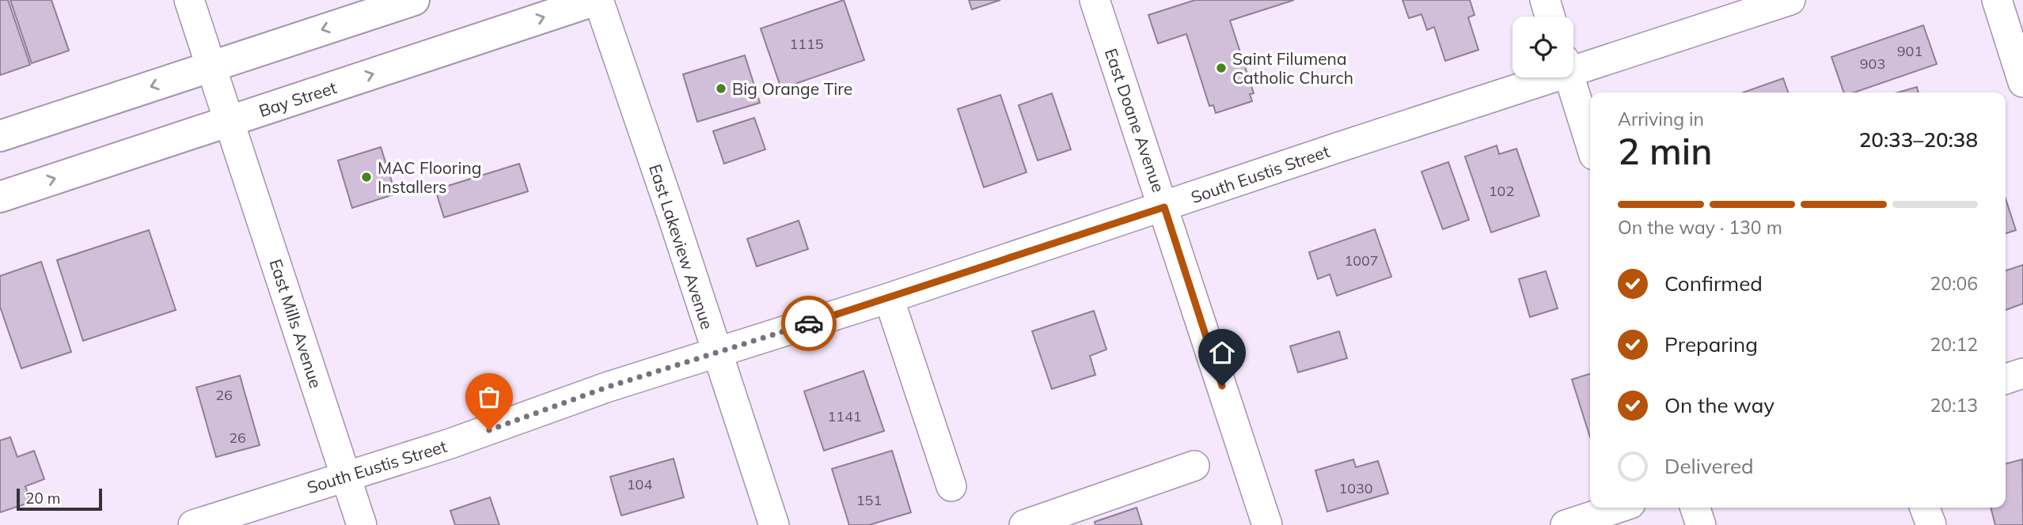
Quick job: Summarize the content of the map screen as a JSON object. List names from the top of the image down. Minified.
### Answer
{"streets":{"main road":["Bay Street"],"street":["East Doane Avenue","South Eustis Street","East Lakeview Avenue","East Mills Avenue"]},"crossings":[["Bay Street","East Lakeview Avenue"],["Bay Street","East Mills Avenue"],["East Doane Avenue","South Eustis Street"],["South Eustis Street","East Lakeview Avenue"],["South Eustis Street","East Mills Avenue"]],"places":["Saint Filumena Catholic Church","Big Orange Tire","MAC Flooring Installers"],"house_numbers":["1115","901","903","102","1007","26","1141","26","104","1030","151"],"scale_bar":"20 m","page":{"heading":["2 min","Arriving in","20:33–20:38"],"bar":"On the way · 130 m","list":[["Confirmed","20:06"],["Preparing","20:12"],["On the way","20:13"],"Delivered"],"scale":"20 m"}}
